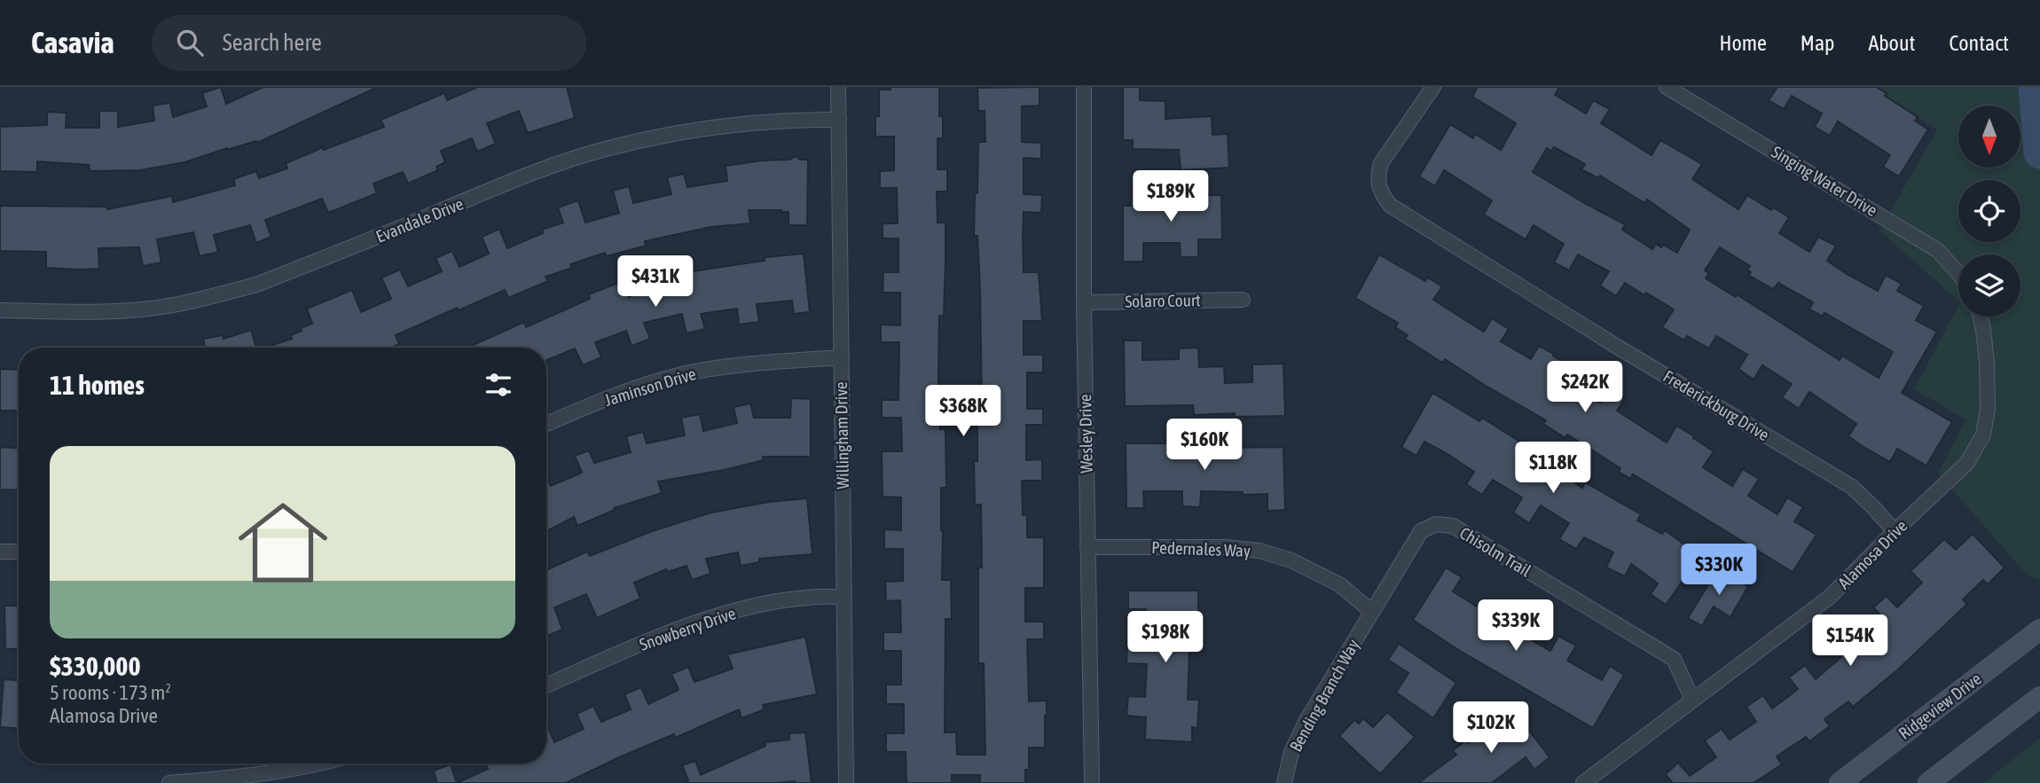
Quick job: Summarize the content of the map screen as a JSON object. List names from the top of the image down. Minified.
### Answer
{"streets":{"main road":["Ridgeview Drive"],"street":["Singing Water Drive","Evandale Drive","Solaro Court","Jaminson Drive","Frederickburg Drive","Wesley Drive","Willingham Drive","Pedernales Way","Chisolm Trail","Alamosa Drive","Snowberry Drive","Bending Branch Way"]},"crossings":[["Evandale Drive","Willingham Drive"],["Solaro Court","Wesley Drive"],["Jaminson Drive","Willingham Drive"],["Frederickburg Drive","Alamosa Drive"],["Wesley Drive","Pedernales Way"],["Willingham Drive","Snowberry Drive"],["Pedernales Way","Chisolm Trail"],["Pedernales Way","Bending Branch Way"],["Chisolm Trail","Alamosa Drive"],["Chisolm Trail","Bending Branch Way"]],"north":"bottom","page":{"header":"Casavia","search":"Search here","nav":["Home","Map","About","Contact"],"price":["$189K","$431K","$242K","$368K","$160K","$118K","$330K","$339K","$198K","$154K","$102K"],"heading":"11 homes","list":[{"name":"$330,000","note":"5 rooms · 173 m² · Alamosa Drive"}]}}
